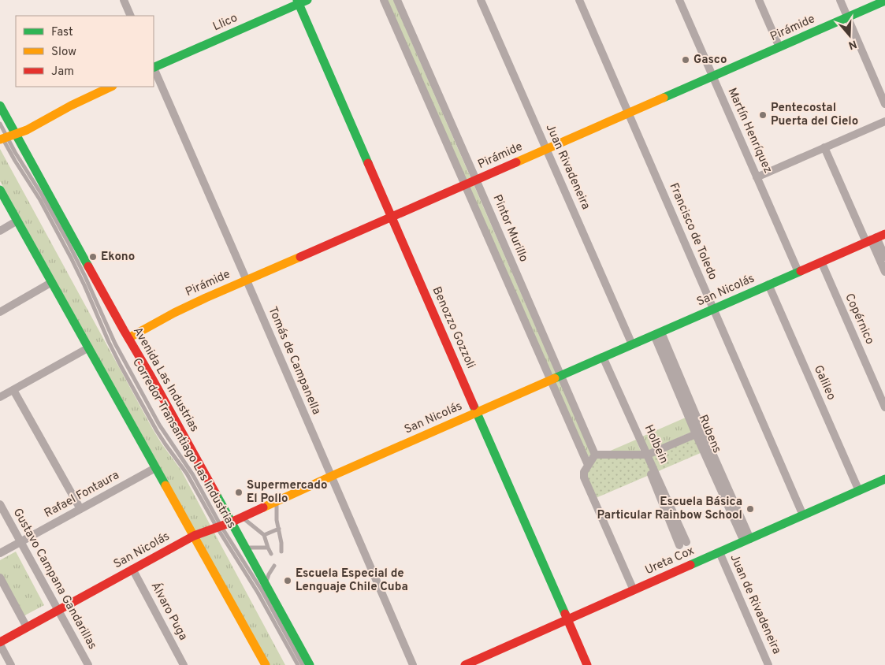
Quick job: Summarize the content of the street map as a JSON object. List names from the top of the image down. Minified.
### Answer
{"streets":{"street":["Llico","Pirámide","Martín Henríquez","Juan Rivadeneira","Pintor Murillo","Francisco de Toledo","San Nicolás","Copérnico","Benozzo Gozzoli","Tomás de Campanella","Avenida Las Industrias","Galileo","Rubens","Holbein","Rafael Fontaura","Ureta Cox","Gustavo Campana Gandarillas","Juan de Rivadeneira","Álvaro Puga"],"lane":["Corredor Transantiago Las Industrias"]},"crossings":[["Llico","Benozzo Gozzoli"],["Pirámide","Martín Henríquez"],["Pirámide","Juan Rivadeneira"],["Pirámide","Pintor Murillo"],["Pirámide","Francisco de Toledo"],["Pirámide","Benozzo Gozzoli"],["Pirámide","Tomás de Campanella"],["Pirámide","Avenida Las Industrias"],["Martín Henríquez","San Nicolás"],["Juan Rivadeneira","San Nicolás"],["Pintor Murillo","San Nicolás"],["Pintor Murillo","Ureta Cox"],["Francisco de Toledo","San Nicolás"],["Francisco de Toledo","Ureta Cox"],["San Nicolás","Copérnico"],["San Nicolás","Benozzo Gozzoli"],["San Nicolás","Tomás de Campanella"],["San Nicolás","Avenida Las Industrias"],["San Nicolás","Galileo"],["San Nicolás","Rubens"],["San Nicolás","Corredor Transantiago Las Industrias"],["San Nicolás","Holbein"],["San Nicolás","Gustavo Campana Gandarillas"],["San Nicolás","Álvaro Puga"],["Benozzo Gozzoli","Ureta Cox"],["Galileo","Ureta Cox"],["Rubens","Ureta Cox"],["Rafael Fontaura","Gustavo Campana Gandarillas"],["Ureta Cox","Juan de Rivadeneira"]],"places":["Gasco","Pentecostal Puerta del Cielo","Ekono","Supermercado El Pollo","Escuela Básica Particular Rainbow School","Escuela Especial de Lenguaje Chile Cuba"],"legend":["Fast","Slow","Jam"],"north":"bottom"}
